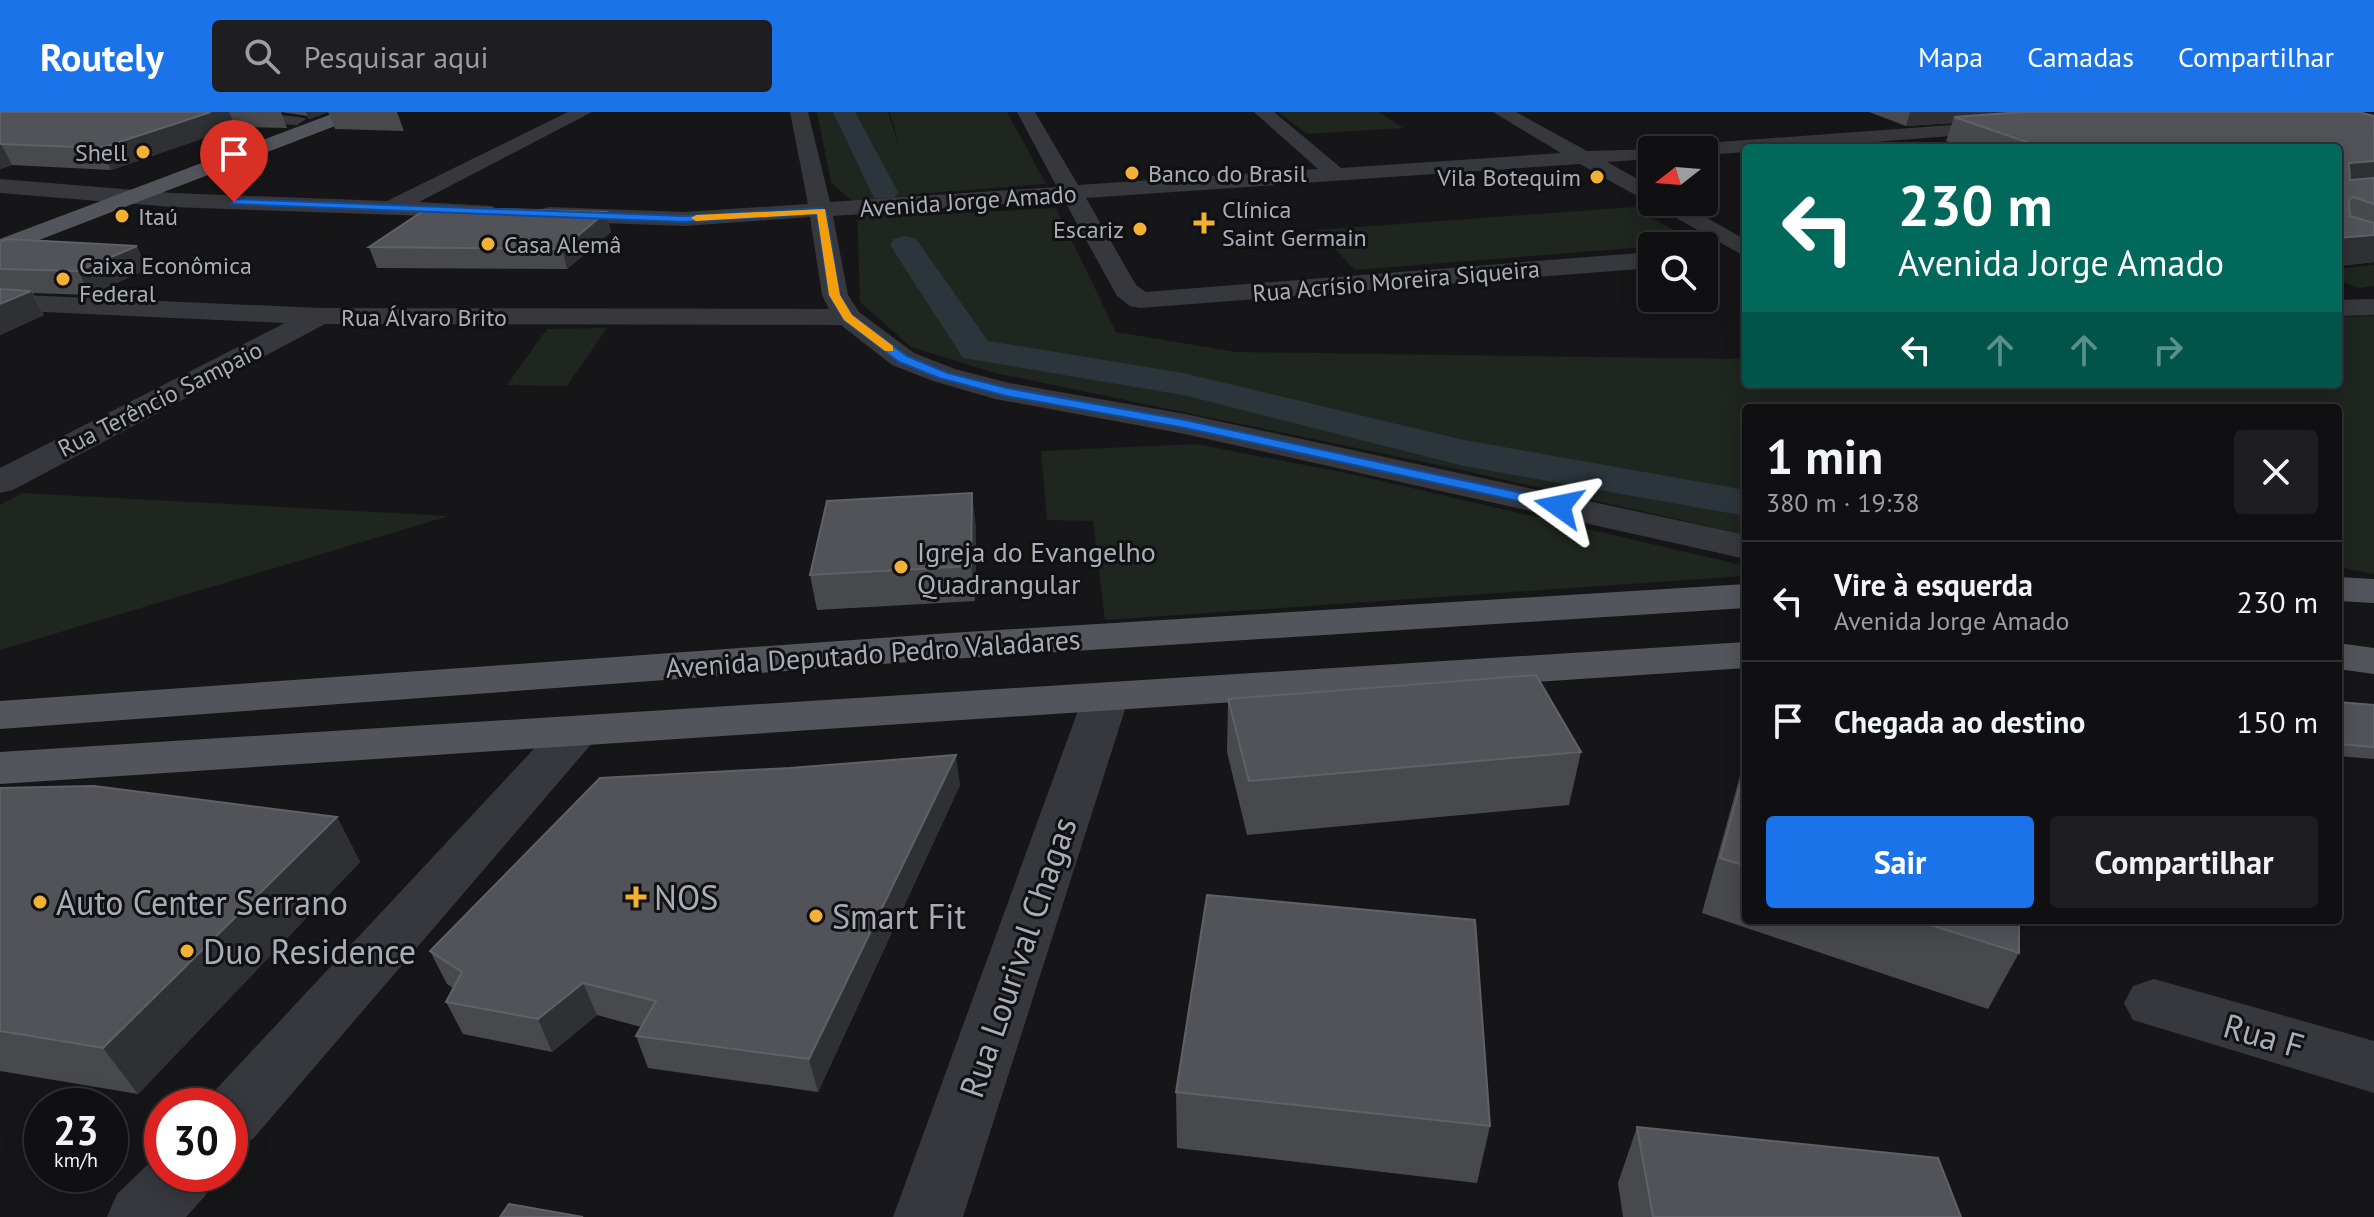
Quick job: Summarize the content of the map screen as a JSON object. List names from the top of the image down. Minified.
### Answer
{"streets":{"main road":["Avenida Deputado Pedro Valadares"],"street":["Avenida Jorge Amado","Rua Acrísio Moreira Siqueira","Rua Álvaro Brito","Rua Terêncio Sampaio","Rua Lourival Chagas","Rua F"]},"crossings":[["Avenida Jorge Amado","Rua Acrísio Moreira Siqueira"],["Rua Álvaro Brito","Rua Terêncio Sampaio"]],"places":{"other":["Shell","Banco do Brasil","Vila Botequim","Itaú","Escariz","Casa Alemâ","Caixa Econômica Federal","Igreja do Evangelho Quadrangular","Auto Center Serrano","Smart Fit","Duo Residence"],"health":["Clínica Saint Germain","NOS"]},"north":"left","page":{"header":"Routely","search":"Pesquisar aqui","nav":["Mapa","Camadas","Compartilhar"],"turn":["230 m","Avenida Jorge Amado"],"heading":["1 min","380 m · 19:38"],"list":[{"name":"Vire à esquerda","note":"Avenida Jorge Amado","value":"230 m"},{"name":"Chegada ao destino","value":"150 m"}],"buttons":["Sair","Compartilhar"],"speed":"23 km/h","limit":"30"}}
